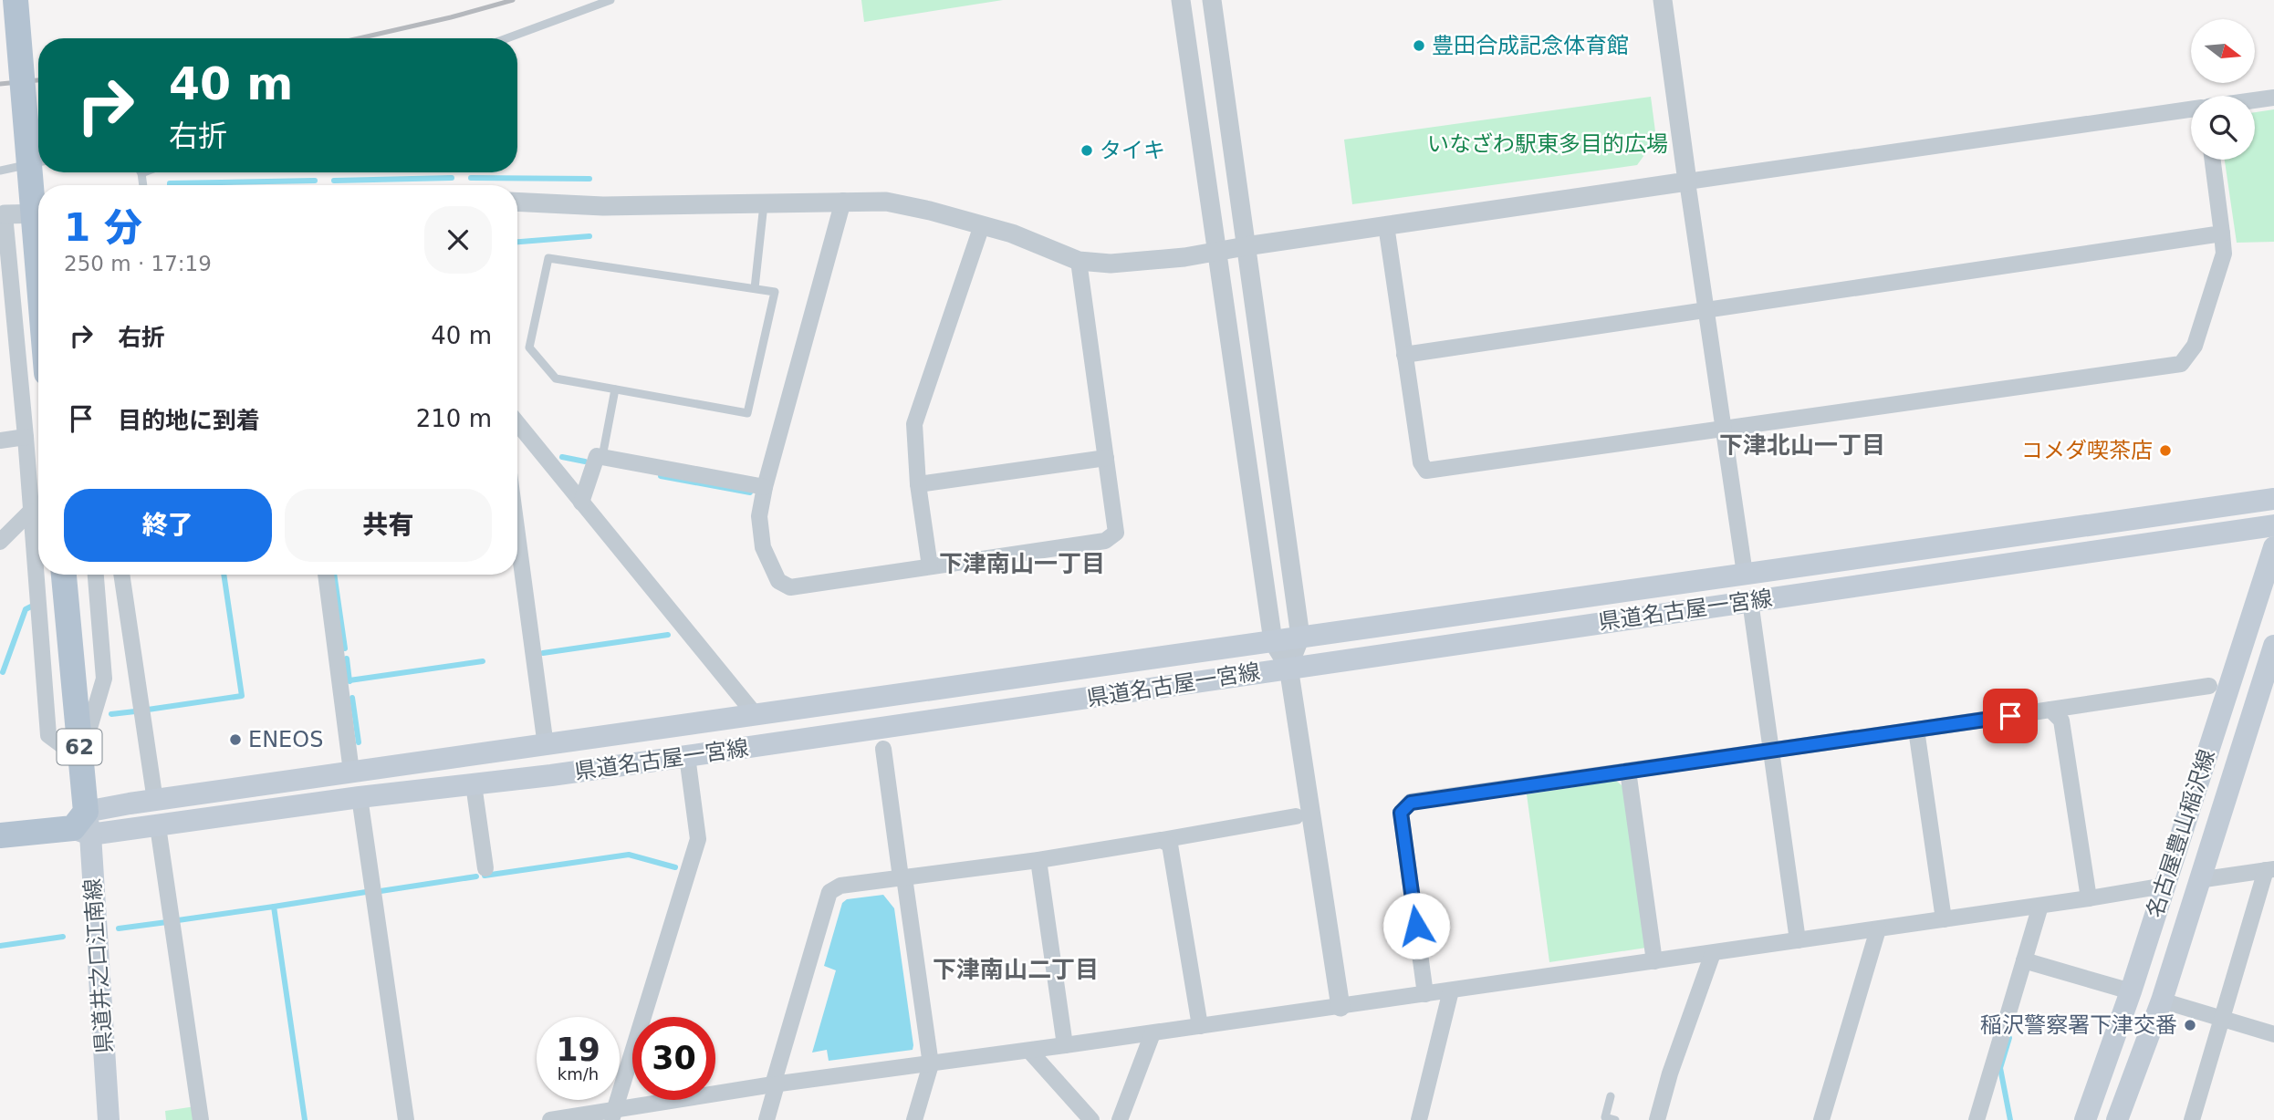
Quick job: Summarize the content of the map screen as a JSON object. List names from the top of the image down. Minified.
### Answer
{"streets":{"main road":["県道名古屋一宮線","62","名古屋豊山稲沢線","県道井之口江南線"]},"crossings":[["県道名古屋一宮線","62"],["県道名古屋一宮線","県道井之口江南線"],["62","県道井之口江南線"]],"districts":["下津北山一丁目","下津南山一丁目","下津南山二丁目"],"parks":["いなざわ駅東多目的広場"],"places":["豊田合成記念体育館","タイキ","コメダ喫茶店","ENEOS","稲沢警察署下津交番"],"north":"right","page":{"turn":["40 m","右折"],"heading":["1 分","250 m · 17:19"],"list":[{"name":"右折","value":"40 m"},{"name":"目的地に到着","value":"210 m"}],"buttons":["終了","共有"],"speed":"19 km/h","limit":"30"}}
